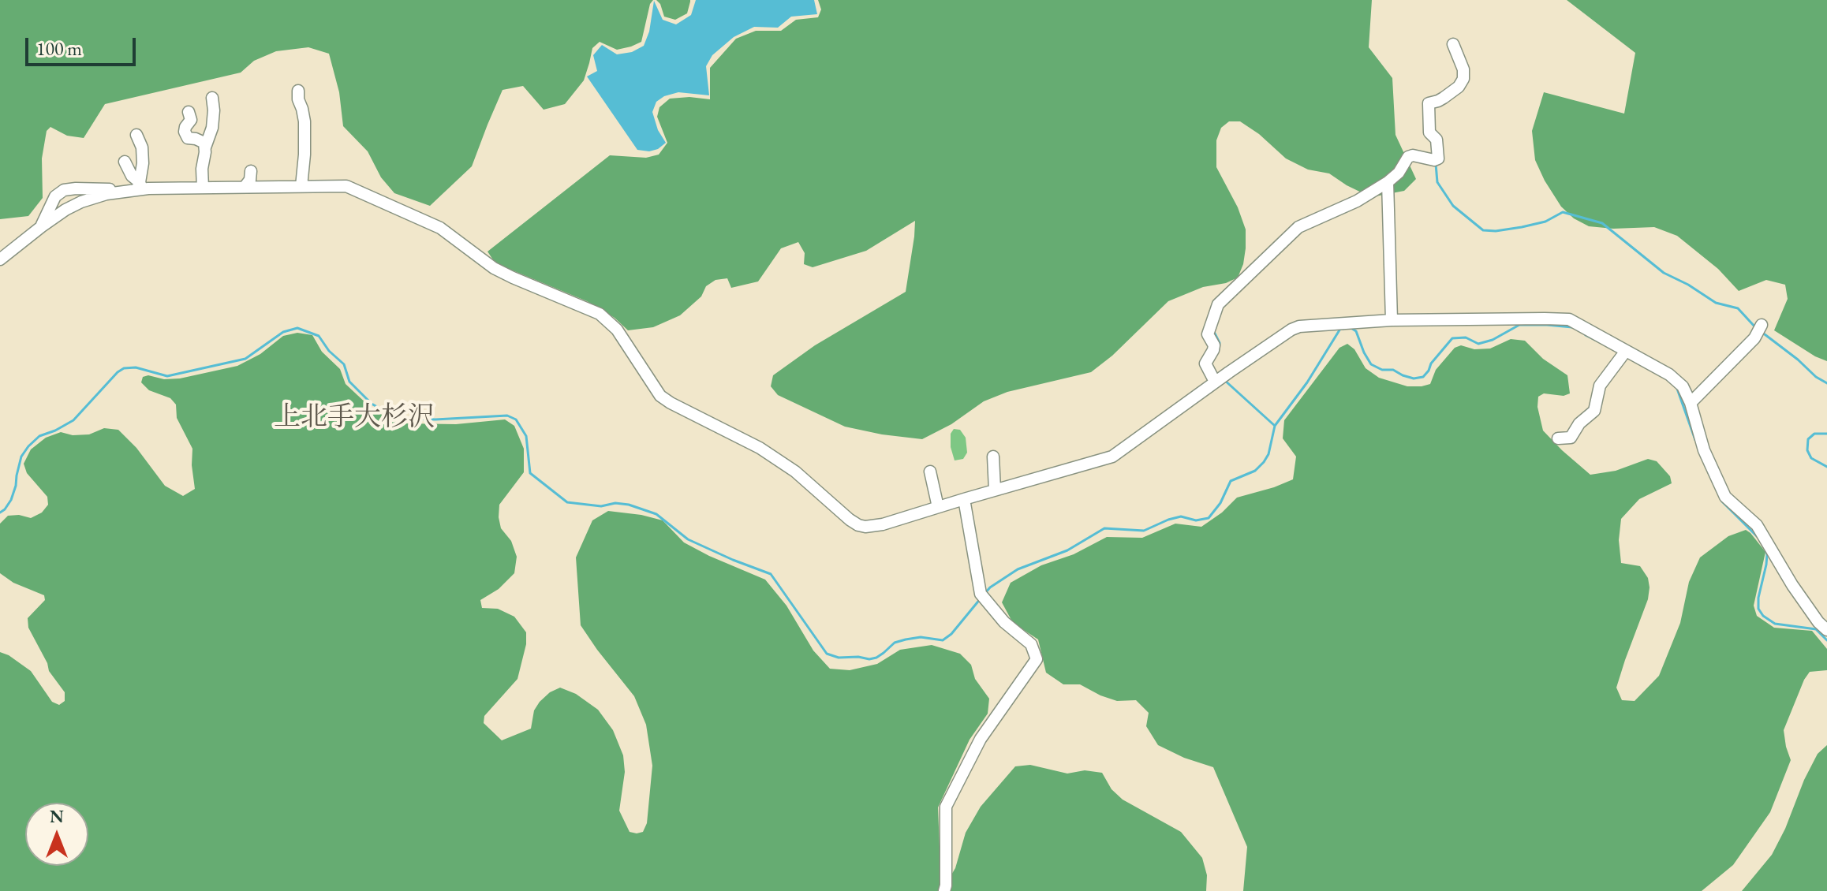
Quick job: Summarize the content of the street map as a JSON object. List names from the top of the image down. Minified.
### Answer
{"districts":["上北手大杉沢"],"scale_bar":"100 m","north":"top"}
